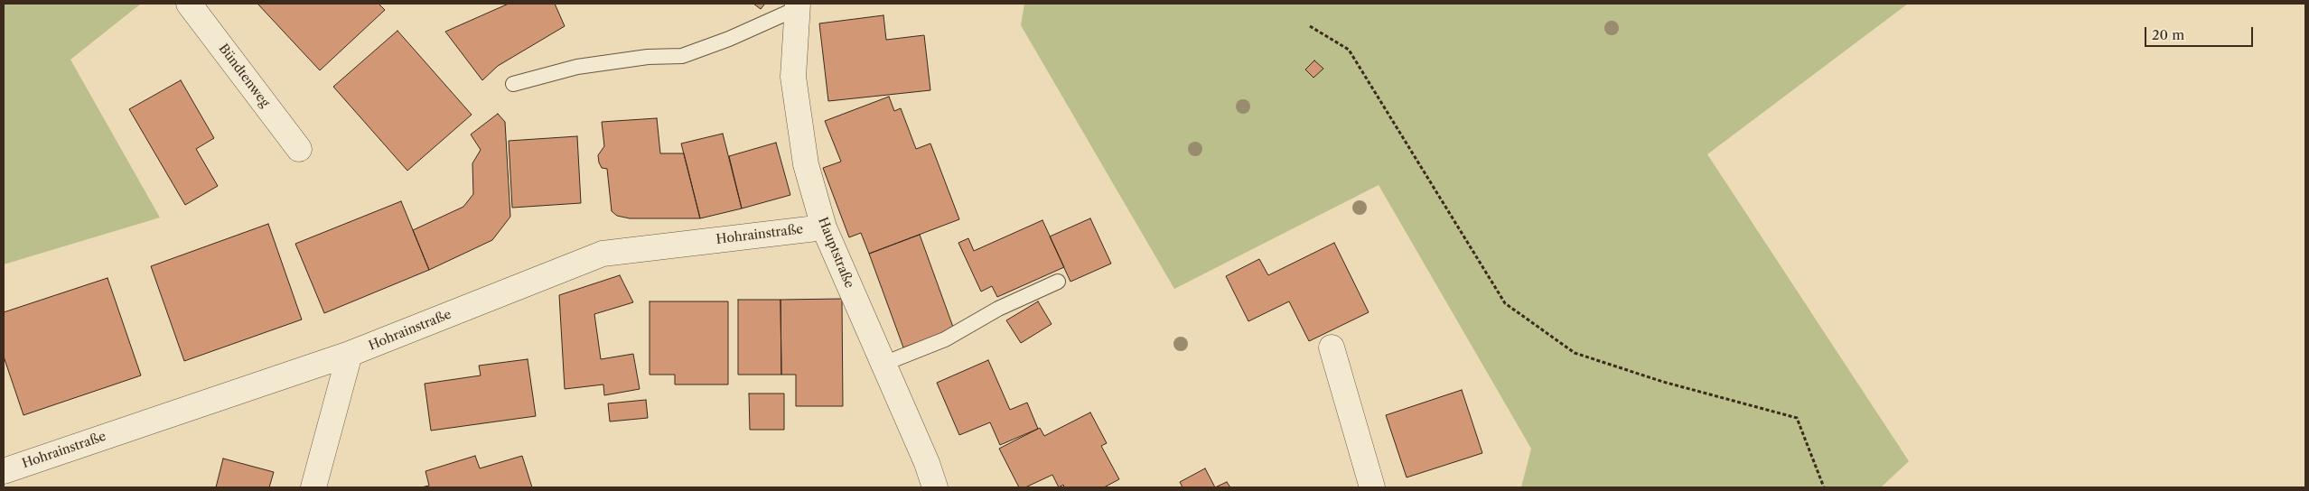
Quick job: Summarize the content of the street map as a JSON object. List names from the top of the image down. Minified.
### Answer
{"streets":{"street":["Bündtenweg","Hohrainstraße","Hauptstraße"]},"crossings":[["Hohrainstraße","Hauptstraße"]],"scale_bar":"20 m"}
